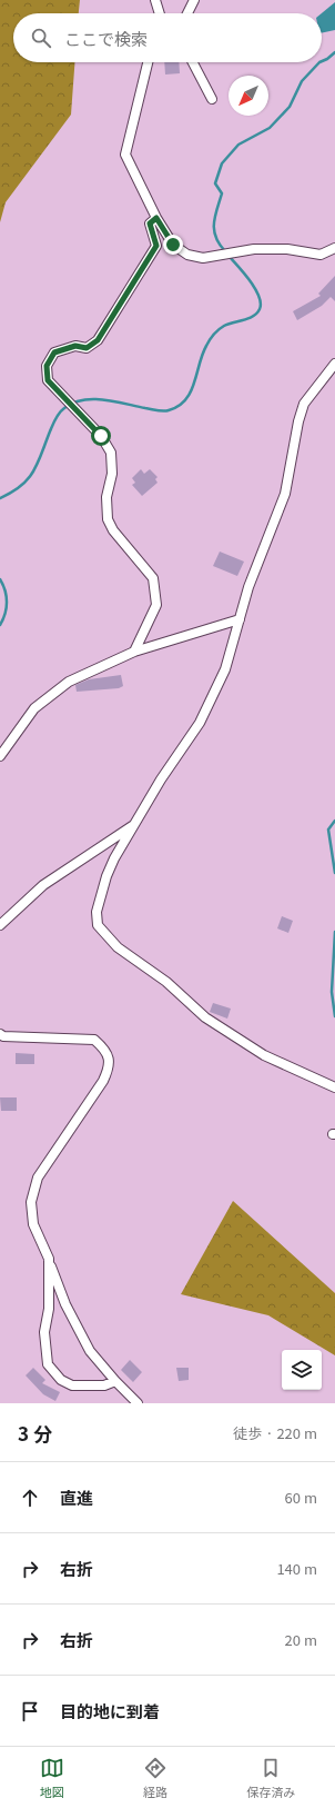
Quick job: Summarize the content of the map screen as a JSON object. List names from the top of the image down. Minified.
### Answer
{"north":"bottom left","page":{"search":"ここで検索","heading":["3 分","徒歩 · 220 m"],"list":[["直進","60 m"],["右折","140 m"],["右折","20 m"],"目的地に到着"],"nav":["地図","経路","保存済み"]}}
